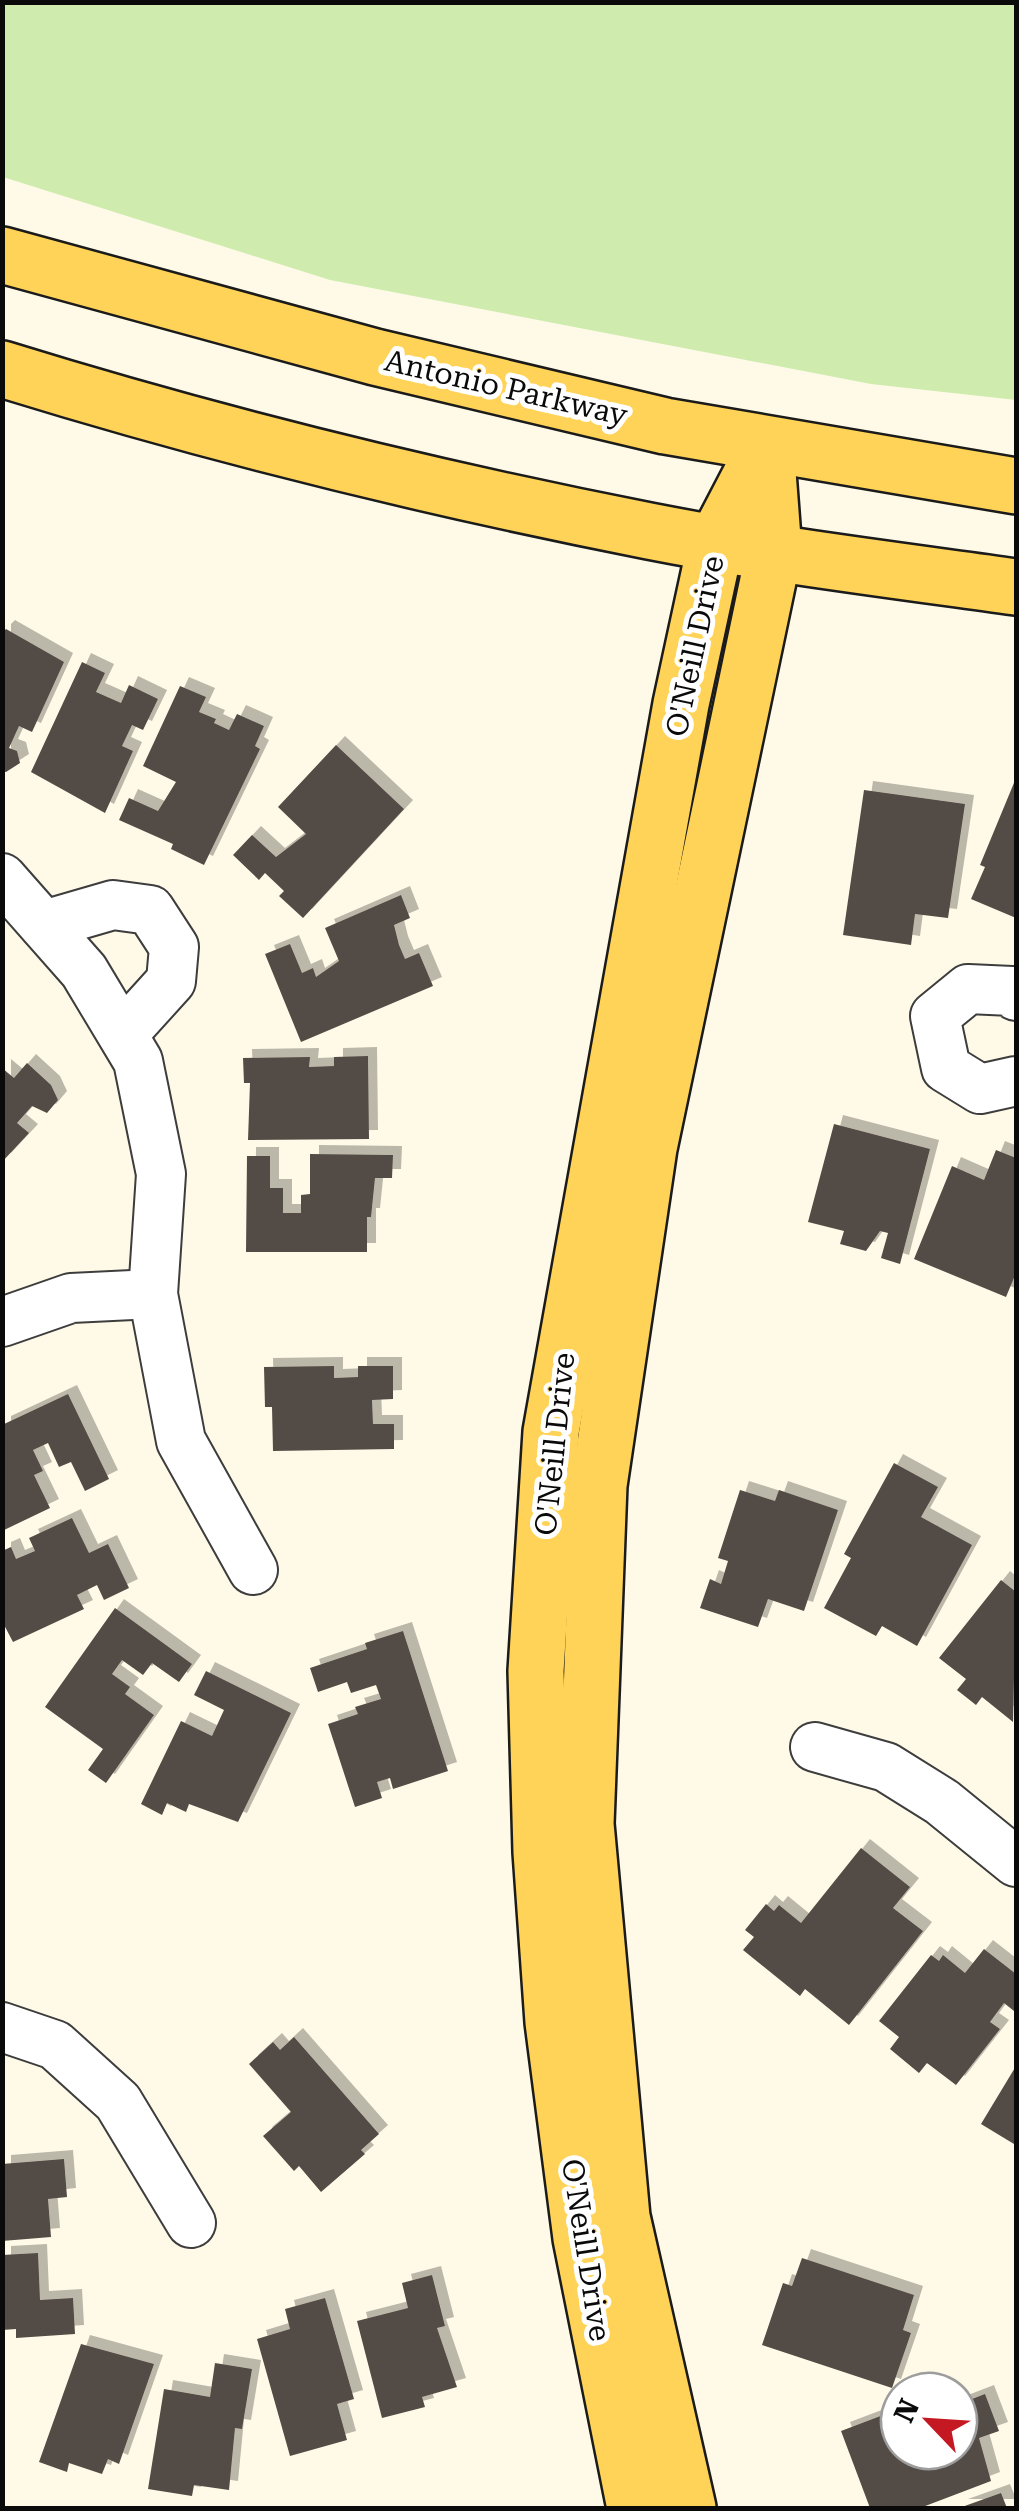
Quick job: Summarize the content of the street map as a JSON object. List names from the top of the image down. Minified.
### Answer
{"streets":{"main road":["Antonio Parkway","O'Neill Drive"]},"crossings":[["Antonio Parkway","O'Neill Drive"]],"north":"top left"}
